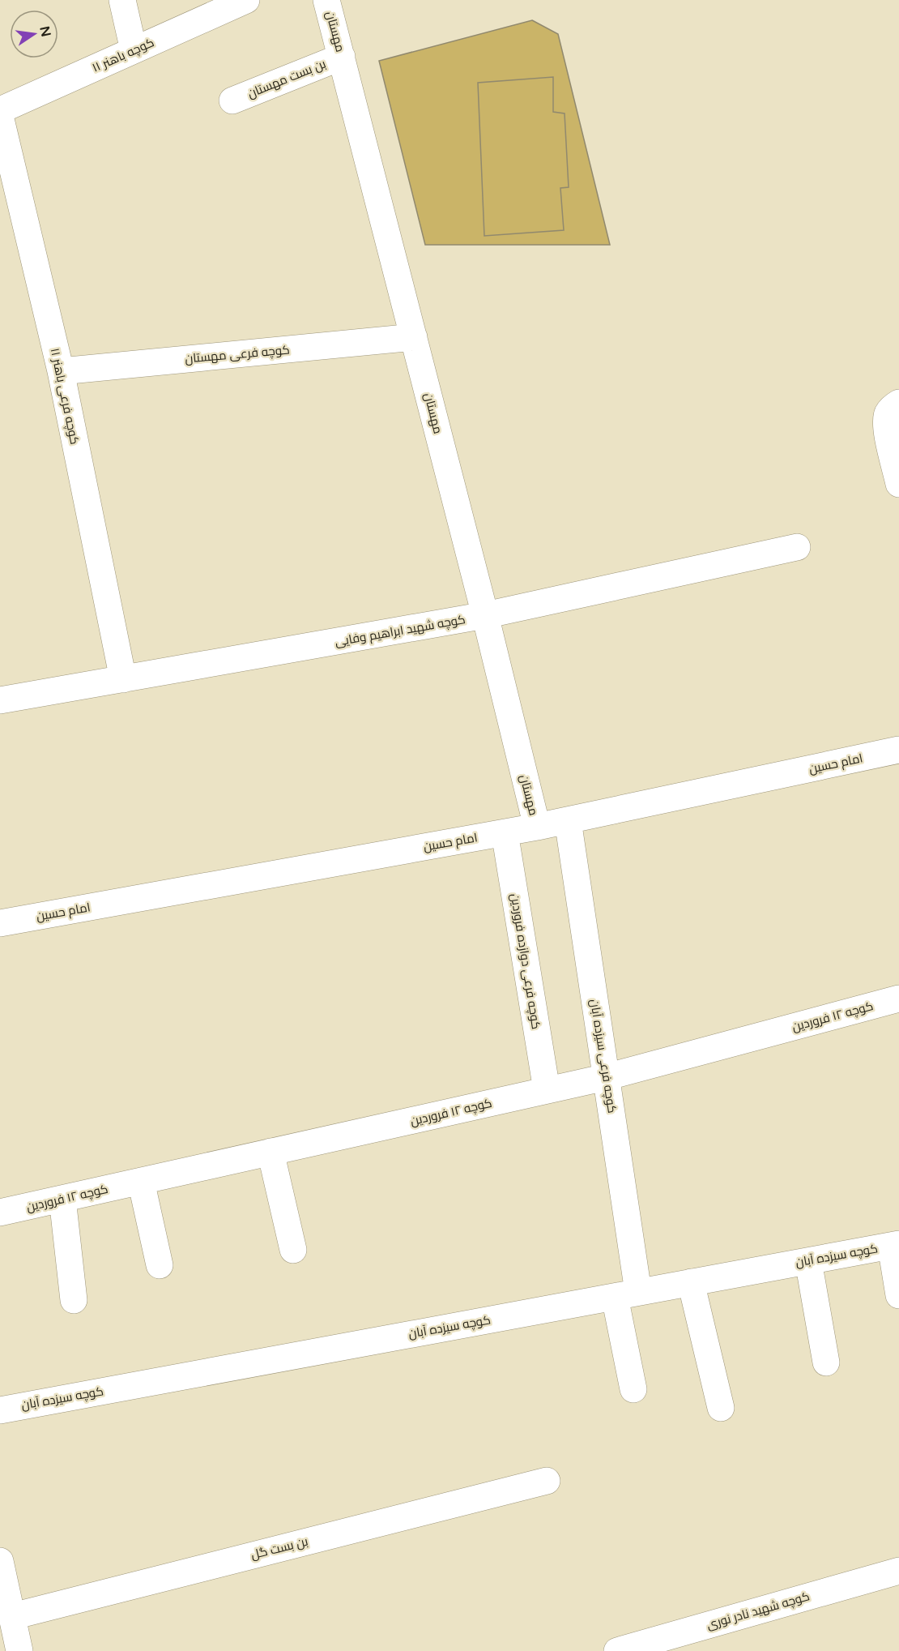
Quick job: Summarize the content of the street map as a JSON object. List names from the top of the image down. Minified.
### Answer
{"streets":{"street":["مهستان","کوچه باهنر ۱۱","بن بست مهستان","کوچه فرعی مهستان","کوچه فرعی باهنر ۱۱","کوچه شهید ابراهیم وفایی","امام حسین","کوچه فرعی دوازده فروردین","کوچه ۱۲ فروردین","کوچه فرعی سیزده آبان","کوچه سیزده آبان","بن بست گل","کوچه شهید نادر نوری"]},"crossings":[["مهستان","بن بست مهستان"],["مهستان","کوچه فرعی مهستان"],["مهستان","کوچه شهید ابراهیم وفایی"],["مهستان","امام حسین"],["کوچه فرعی مهستان","کوچه فرعی باهنر ۱۱"],["کوچه فرعی باهنر ۱۱","کوچه شهید ابراهیم وفایی"],["امام حسین","کوچه فرعی دوازده فروردین"],["امام حسین","کوچه فرعی سیزده آبان"],["کوچه فرعی دوازده فروردین","کوچه ۱۲ فروردین"],["کوچه ۱۲ فروردین","کوچه فرعی سیزده آبان"],["کوچه فرعی سیزده آبان","کوچه سیزده آبان"]],"north":"right"}
